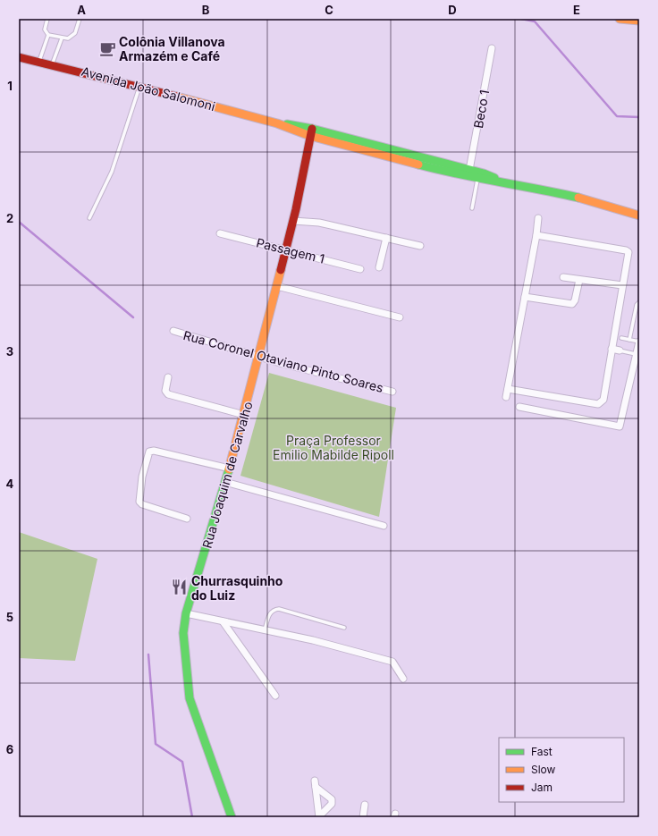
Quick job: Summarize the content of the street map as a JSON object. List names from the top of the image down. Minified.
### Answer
{"streets":{"main road":["Avenida João Salomoni","Rua Joaquim de Carvalho"],"street":["Beco 1","Passagem 1","Rua Coronel Otaviano Pinto Soares"]},"crossings":[["Avenida João Salomoni","Beco 1"],["Avenida João Salomoni","Rua Joaquim de Carvalho"],["Passagem 1","Rua Joaquim de Carvalho"],["Rua Coronel Otaviano Pinto Soares","Rua Joaquim de Carvalho"]],"parks":["Praça Professor Emilio Mabilde Ripoll"],"places":{"cafe":["Colônia Villanova Armazém e Café"],"restaurant":["Churrasquinho do Luiz"]},"legend":["Fast","Slow","Jam"],"grid":{"columns":["A","B","C","D","E"],"rows":["1","2","3","4","5","6"]}}
